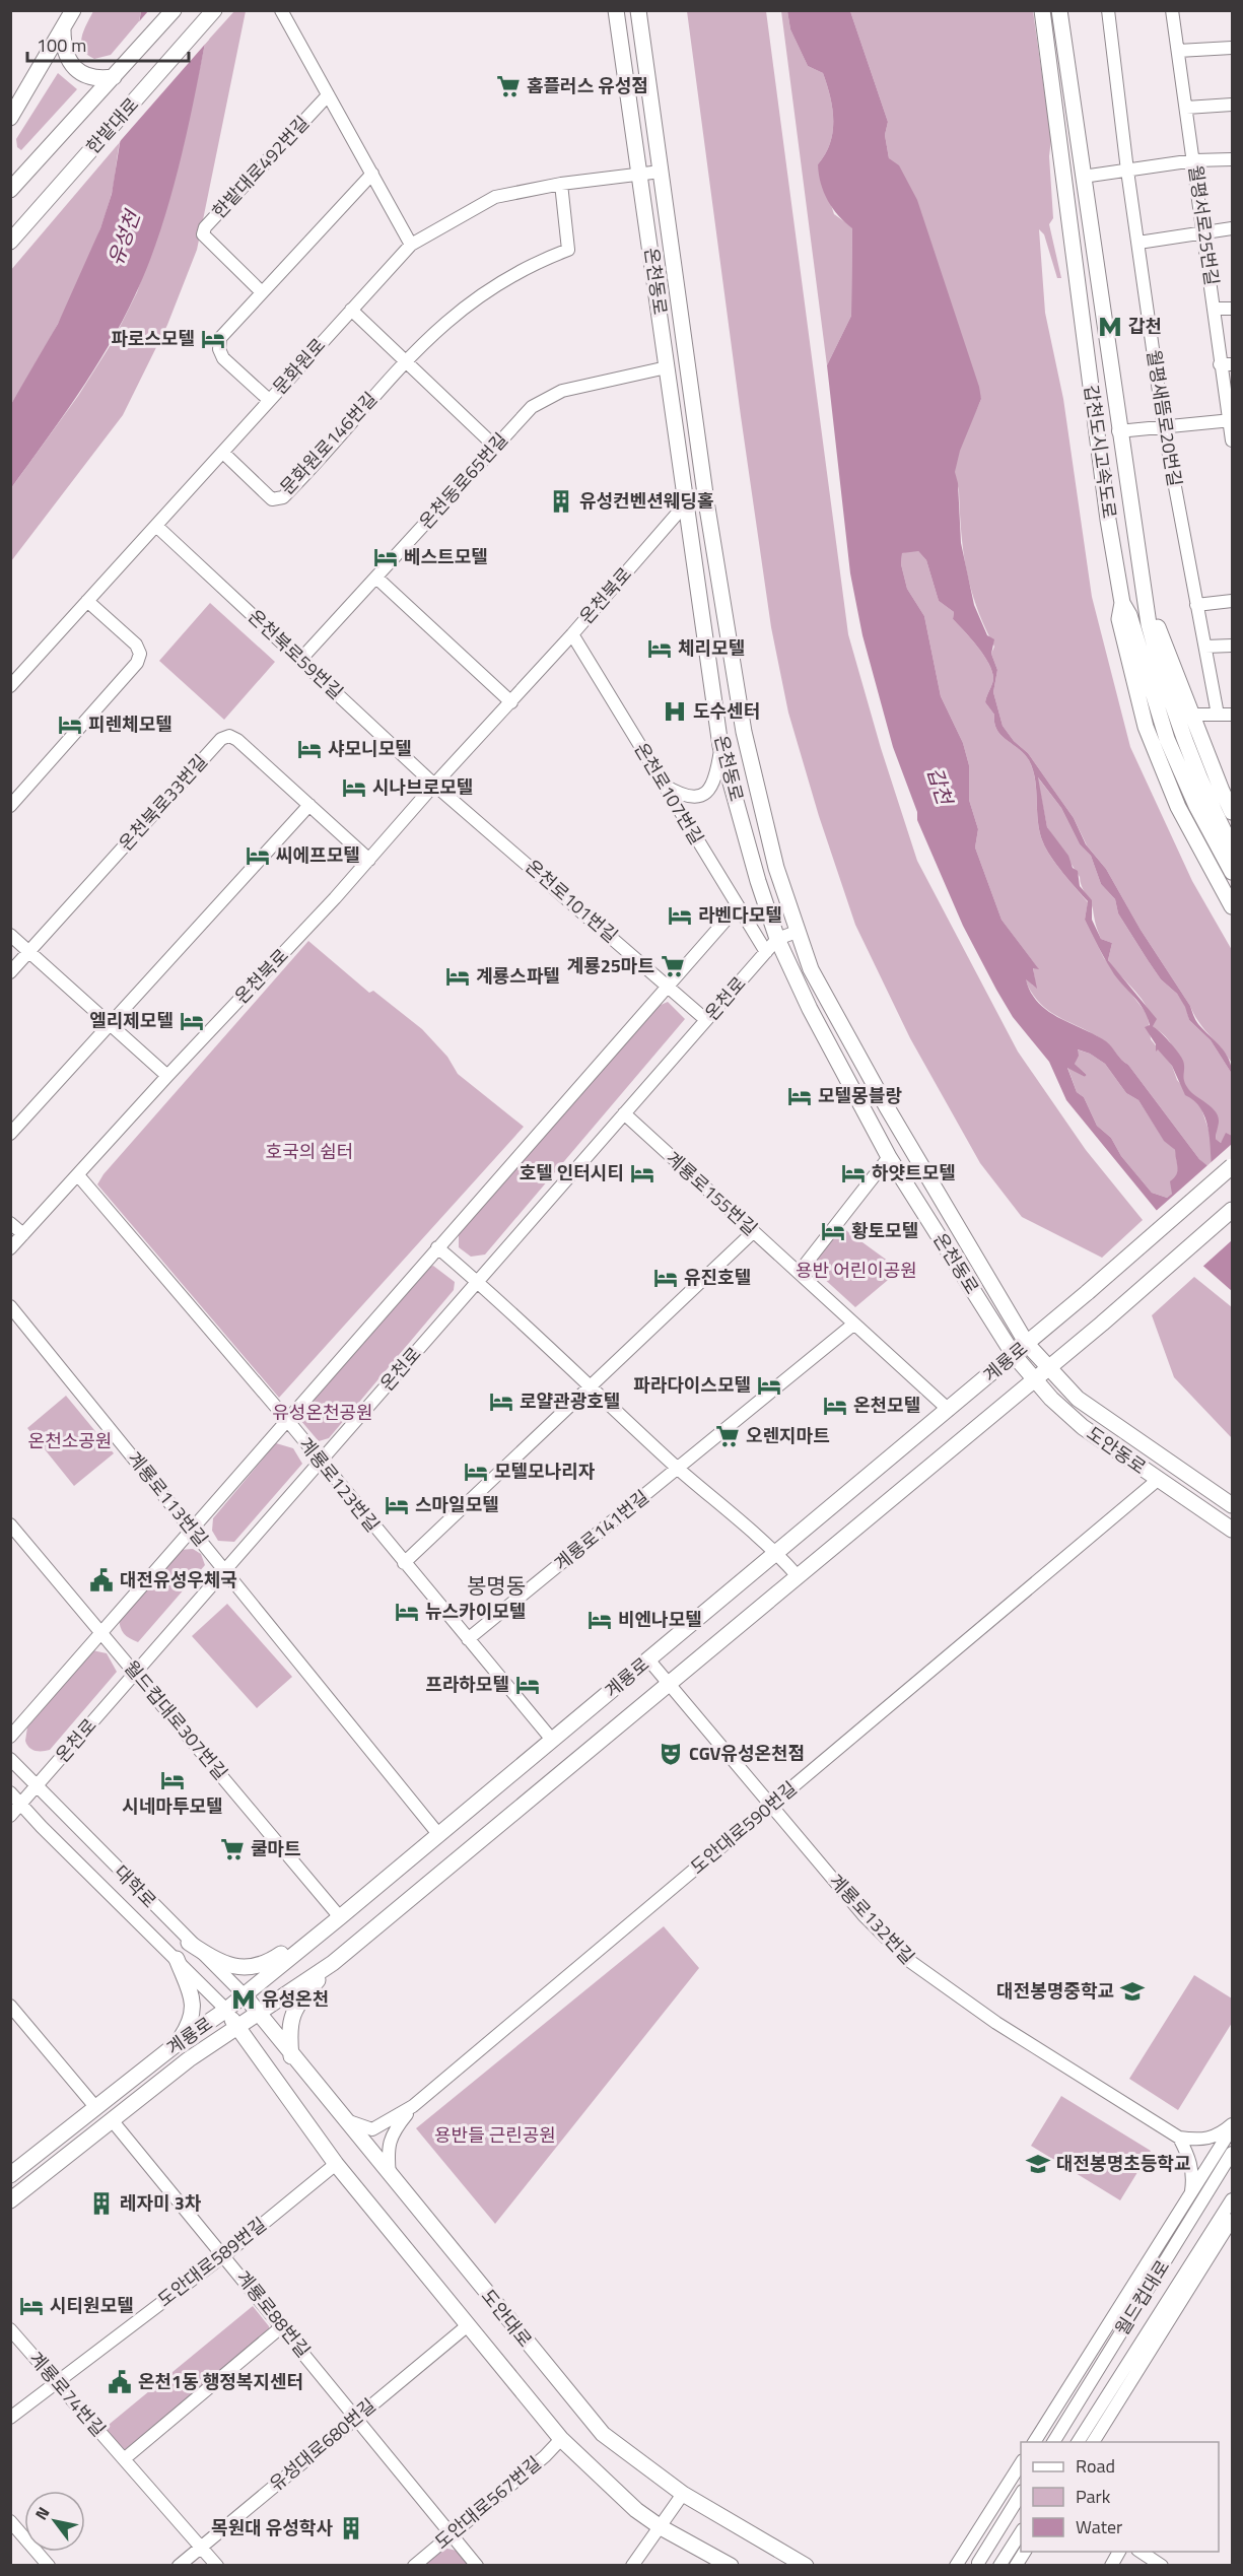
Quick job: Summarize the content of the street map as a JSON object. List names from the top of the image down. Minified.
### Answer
{"streets":{"main road":["한밭대로","온천동로","갑천도시고속도로","계룡로","도안동로","대학로","도안대로"],"street":["한밭대로492번길","월평서로25번길","문화원로","월평새뜸로20번길","문화원로146번길","온천동로65번길","온천북로","온천북로59번길","온천로107번길","온천북로33번길","온천로101번길","온천로","계룡로155번길","계룡로123번길","계룡로113번길","계룡로141번길","월드컵대로307번길","도안대로590번길","계룡로132번길","도안대로589번길","월드컵대로","계룡로88번길","계룡로74번길","유성대로680번길","도안대로567번길"]},"crossings":[["온천동로","문화원로"],["온천동로","온천동로65번길"],["온천동로","온천북로"],["온천동로","온천로"],["온천동로","계룡로"],["온천동로","도안동로"],["문화원로","문화원로146번길"],["문화원로","온천북로59번길"],["온천동로65번길","온천북로59번길"],["온천북로","온천북로59번길"],["온천북로","온천로107번길"],["온천북로","온천북로33번길"],["온천북로","온천로101번길"],["온천북로","계룡로123번길"],["온천북로59번길","온천로101번길"],["온천로107번길","온천로"],["온천로101번길","온천로"],["온천로","계룡로155번길"],["온천로","계룡로123번길"],["온천로","계룡로113번길"],["온천로","월드컵대로307번길"],["온천로","대학로"],["계룡로155번길","계룡로"],["계룡로155번길","계룡로141번길"],["계룡로","도안동로"],["계룡로","계룡로123번길"],["계룡로","계룡로113번길"],["계룡로","월드컵대로307번길"],["계룡로","대학로"],["계룡로","계룡로132번길"],["계룡로","계룡로88번길"],["계룡로","도안대로"],["도안동로","도안대로590번길"],["계룡로123번길","계룡로141번길"],["도안대로590번길","계룡로132번길"],["대학로","도안대로"],["도안대로589번길","계룡로88번길"],["도안대로589번길","도안대로"],["도안대로589번길","계룡로74번길"],["계룡로88번길","유성대로680번길"],["계룡로88번길","도안대로567번길"],["도안대로","유성대로680번길"],["도안대로","도안대로567번길"],["계룡로74번길","유성대로680번길"]],"districts":["봉명동"],"water":["유성천","갑천"],"parks":["호국의 쉼터","용반 어린이공원","유성온천공원","온천소공원","용반들 근린공원"],"places":{"supermarket":["홈플러스 유성점","계룡25마트","오렌지마트","쿨마트"],"metro station":["갑천","유성온천"],"hotel":["파로스모텔","베스트모텔","체리모텔","피렌체모텔","샤모니모텔","시나브로모텔","씨에프모텔","라벤다모텔","계룡스파텔","엘리제모텔","모텔몽블랑","호텔 인터시티","하얏트모텔","황토모텔","유진호텔","파라다이스모텔","로얄관광호텔","온천모텔","모텔모나리자","스마일모텔","뉴스카이모텔","비엔나모텔","프라하모텔","시네마투모텔","시티원모텔"],"building":["유성컨벤션웨딩홀","레자미 3차","목원대 유성학사"],"hospital":["도수센터"],"public building":["대전유성우체국","온천1동 행정복지센터"],"theatre":["CGV유성온천점"],"school or university":["대전봉명중학교","대전봉명초등학교"]},"legend":["Road","Park","Water"],"scale_bar":"100 m","north":"top left"}
